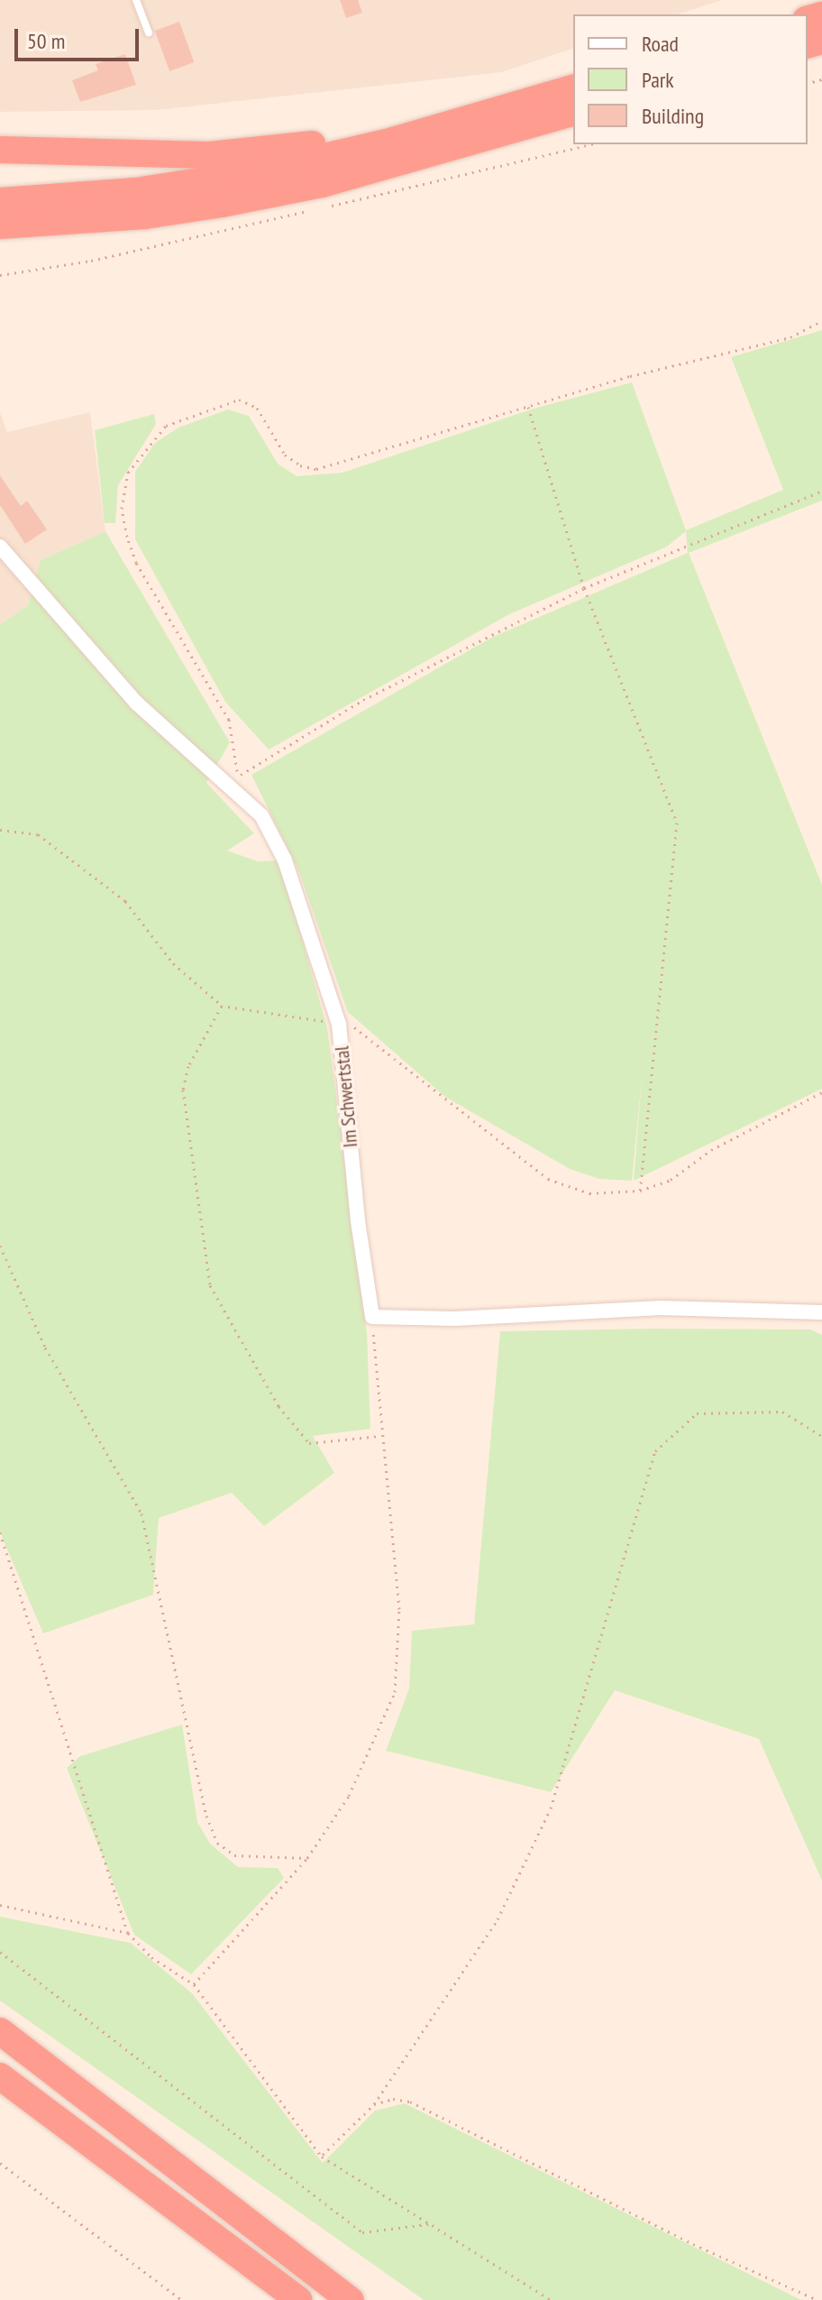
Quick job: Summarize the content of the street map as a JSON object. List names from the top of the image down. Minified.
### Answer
{"streets":{"street":["Im Schwertstal"]},"legend":["Road","Park","Building"],"scale_bar":"50 m"}
